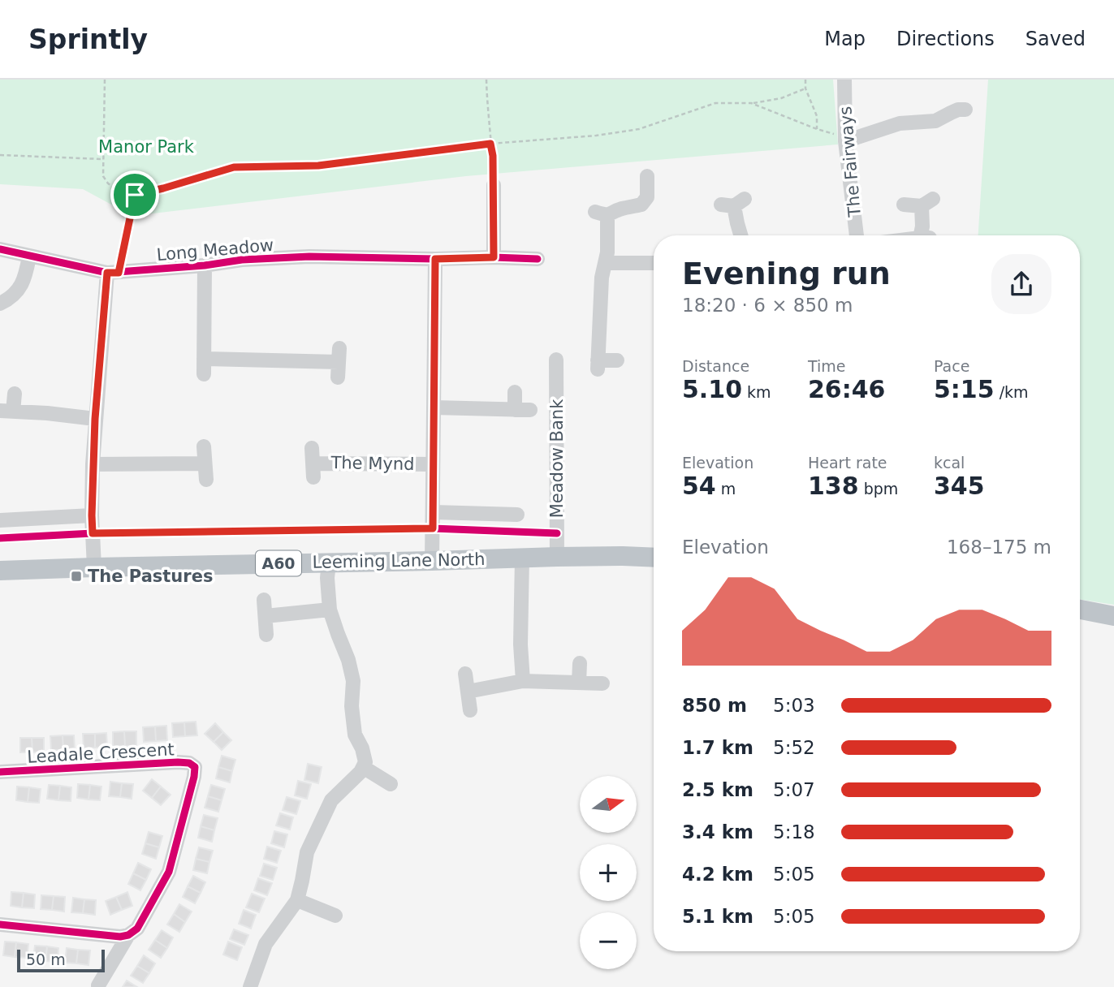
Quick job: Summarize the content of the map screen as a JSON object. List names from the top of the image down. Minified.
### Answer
{"streets":{"highway":["Leeming Lane North","A60"],"street":["The Fairways","Long Meadow","Meadow Bank","The Mynd","Leadale Crescent"]},"crossings":[["Meadow Bank","Leeming Lane North"]],"parks":["Manor Park"],"places":{"transit":["The Pastures"]},"scale_bar":"50 m","north":"right","page":{"header":"Sprintly","nav":["Map","Directions","Saved"],"heading":["Evening run","18:20 · 6 × 850 m"],"stats":[["Distance","5.10 km"],["Time","26:46"],["Pace","5:15 /km"],["Elevation","54 m"],["Heart rate","138 bpm"],["kcal","345"]],"chart":["Elevation","168–175 m"],"list":[{"name":"850 m","note":"5:03"},{"name":"1.7 km","note":"5:52"},{"name":"2.5 km","note":"5:07"},{"name":"3.4 km","note":"5:18"},{"name":"4.2 km","note":"5:05"},{"name":"5.1 km","note":"5:05"}],"map_buttons":["+","−"],"scale":"50 m"}}
